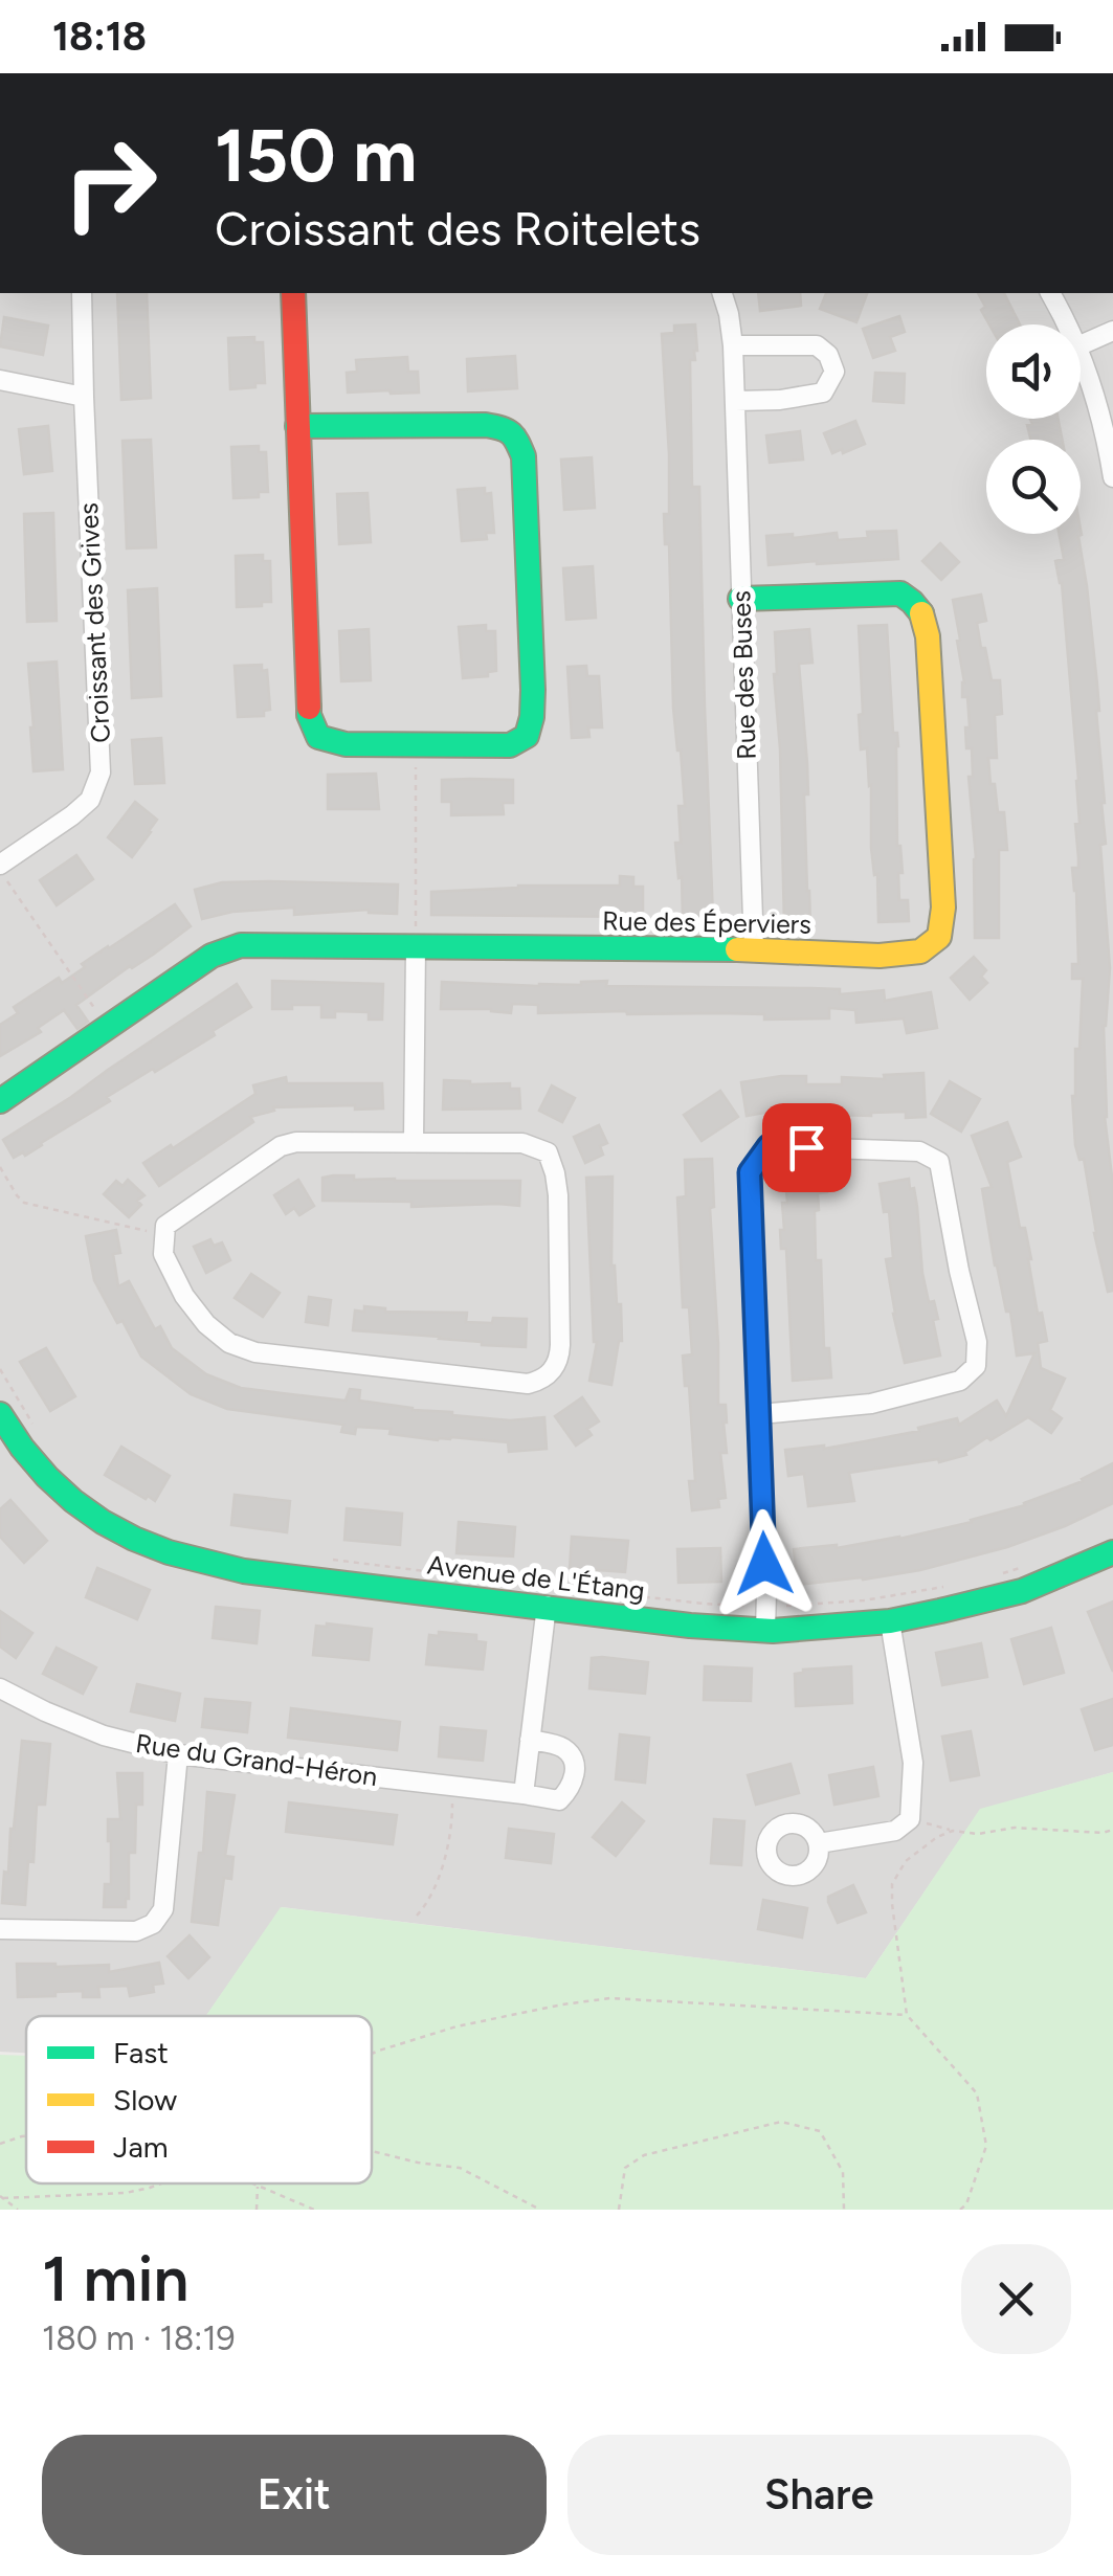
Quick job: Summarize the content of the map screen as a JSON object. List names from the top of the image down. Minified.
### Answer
{"streets":{"street":["Croissant des Grives","Rue des Buses","Rue des Éperviers","Avenue de L'Étang","Rue du Grand-Héron"]},"crossings":[["Rue des Buses","Rue des Éperviers"]],"legend":["Fast","Slow","Jam"],"page":{"status":"18:18","turn":["150 m","Croissant des Roitelets"],"heading":["1 min","180 m · 18:19"],"buttons":["Exit","Share"]}}
